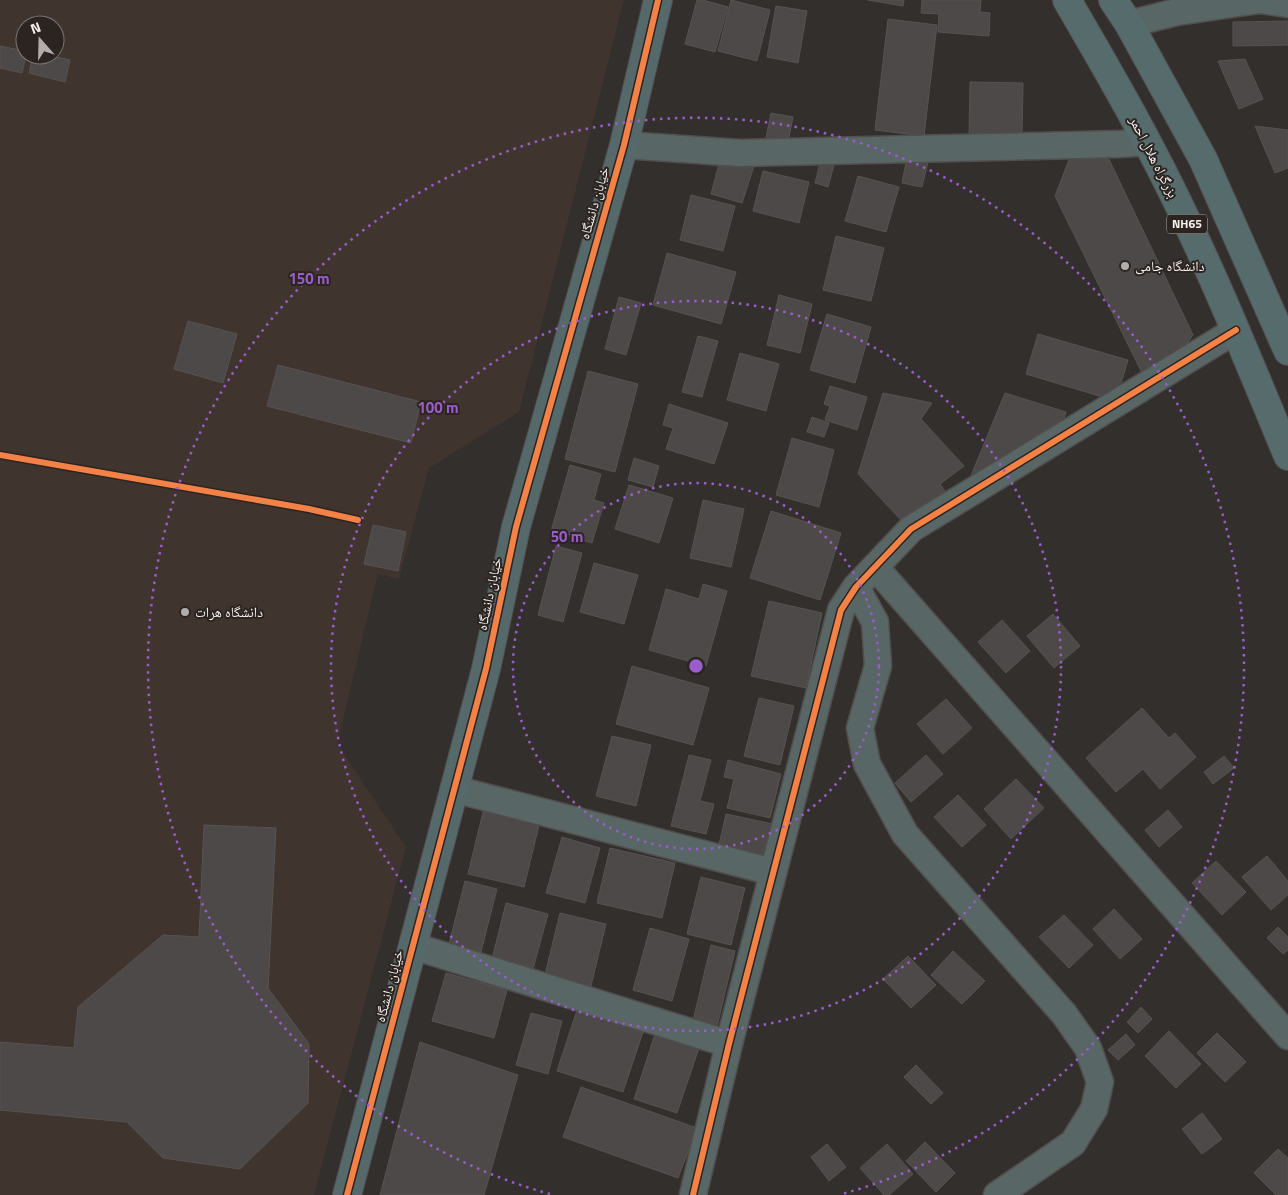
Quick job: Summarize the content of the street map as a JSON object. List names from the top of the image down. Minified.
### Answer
{"streets":{"highway":["بزرگراه هلال احمر","NH65"],"street":["خیابان دانشگاه"]},"places":["دانشگاه جامی","دانشگاه هرات"],"north":"top","rings":["150 m","100 m","50 m"]}
